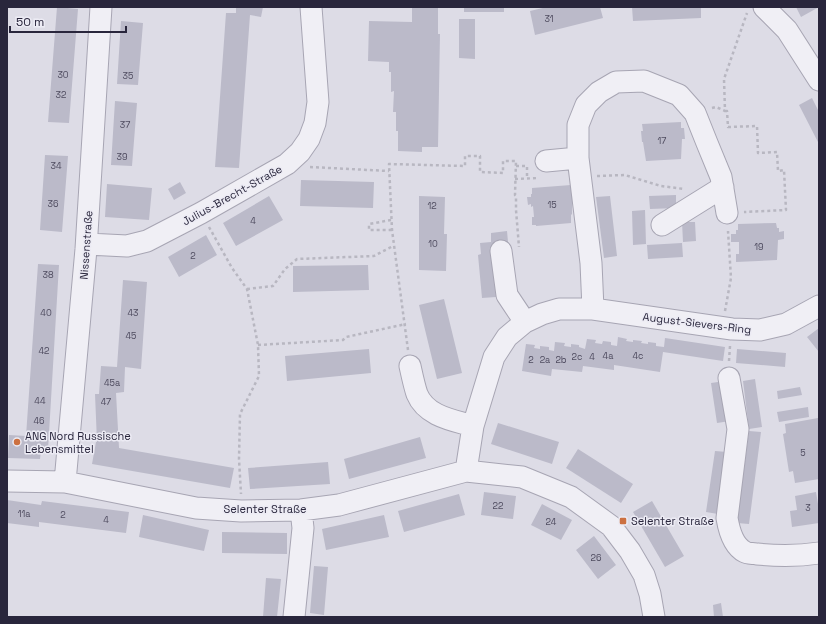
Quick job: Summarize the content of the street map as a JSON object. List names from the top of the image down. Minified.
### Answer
{"streets":{"street":["Julius-Brecht-Straße","Nissenstraße","August-Sievers-Ring","Selenter Straße"]},"crossings":[["Julius-Brecht-Straße","Nissenstraße"],["Nissenstraße","Selenter Straße"],["August-Sievers-Ring","Selenter Straße"]],"places":{"other":["ANG Nord Russische Lebensmittel"],"transit":["Selenter Straße"]},"house_numbers":["31","30","35","32","37","17","39","34","36","15","12","4","10","19","2","38","40","43","45","42","4a","4c","2c","4","2","2a","2b","45a","44","47","46","5","22","3","11a","2","4","24","26"],"scale_bar":"50 m"}
